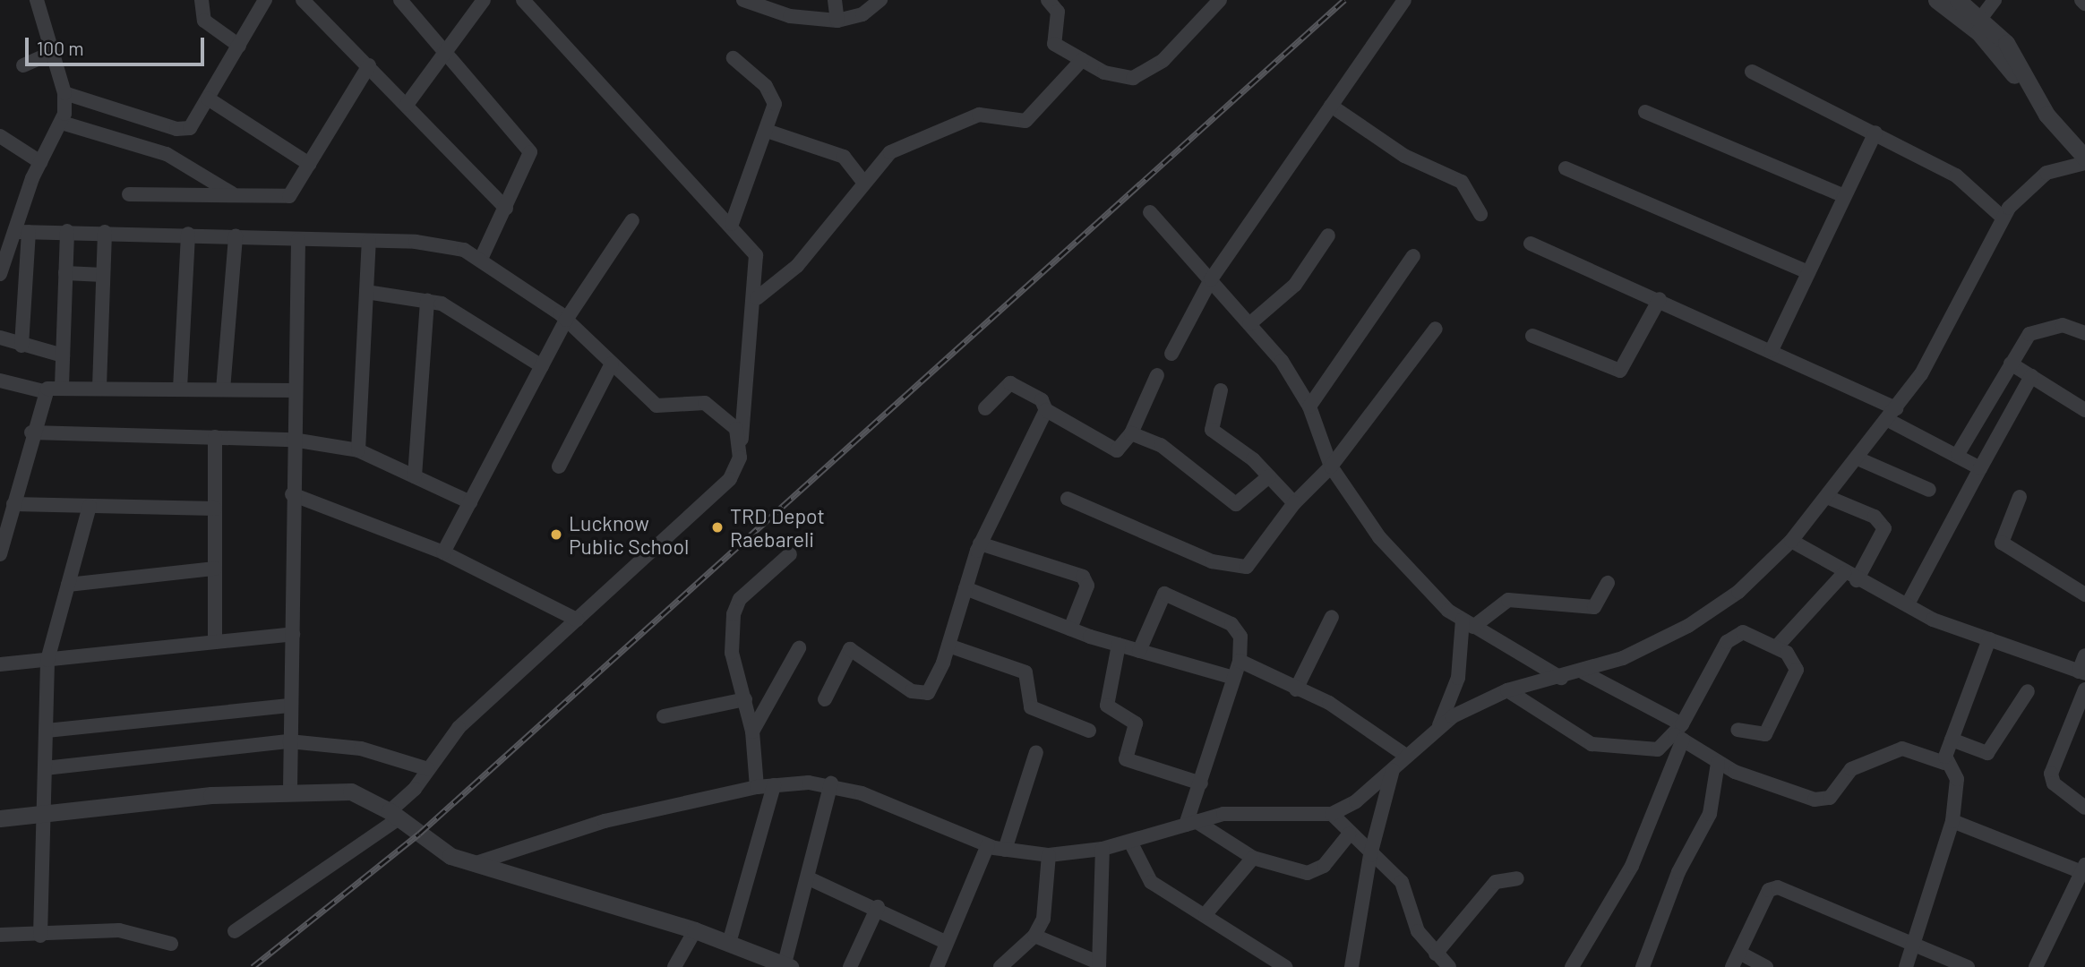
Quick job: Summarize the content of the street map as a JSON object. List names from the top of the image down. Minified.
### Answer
{"places":["TRD Depot Raebareli","Lucknow Public School"],"scale_bar":"100 m"}
